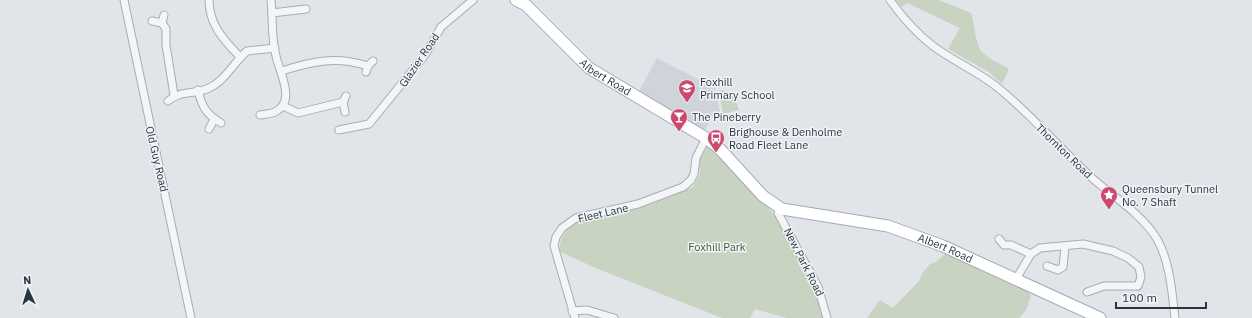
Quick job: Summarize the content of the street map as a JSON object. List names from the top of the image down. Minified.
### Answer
{"streets":{"main road":["Albert Road"],"street":["Glazier Road","Thornton Road","Old Guy Road","Fleet Lane","New Park Road"]},"crossings":[["Albert Road","Fleet Lane"],["Albert Road","New Park Road"]],"parks":["Foxhill Park"],"places":{"school or university":["Foxhill Primary School"],"bar":["The Pineberry"],"bus stop":["Brighouse & Denholme Road Fleet Lane"],"place":["Queensbury Tunnel No. 7 Shaft"]},"scale_bar":"100 m","north":"top"}
